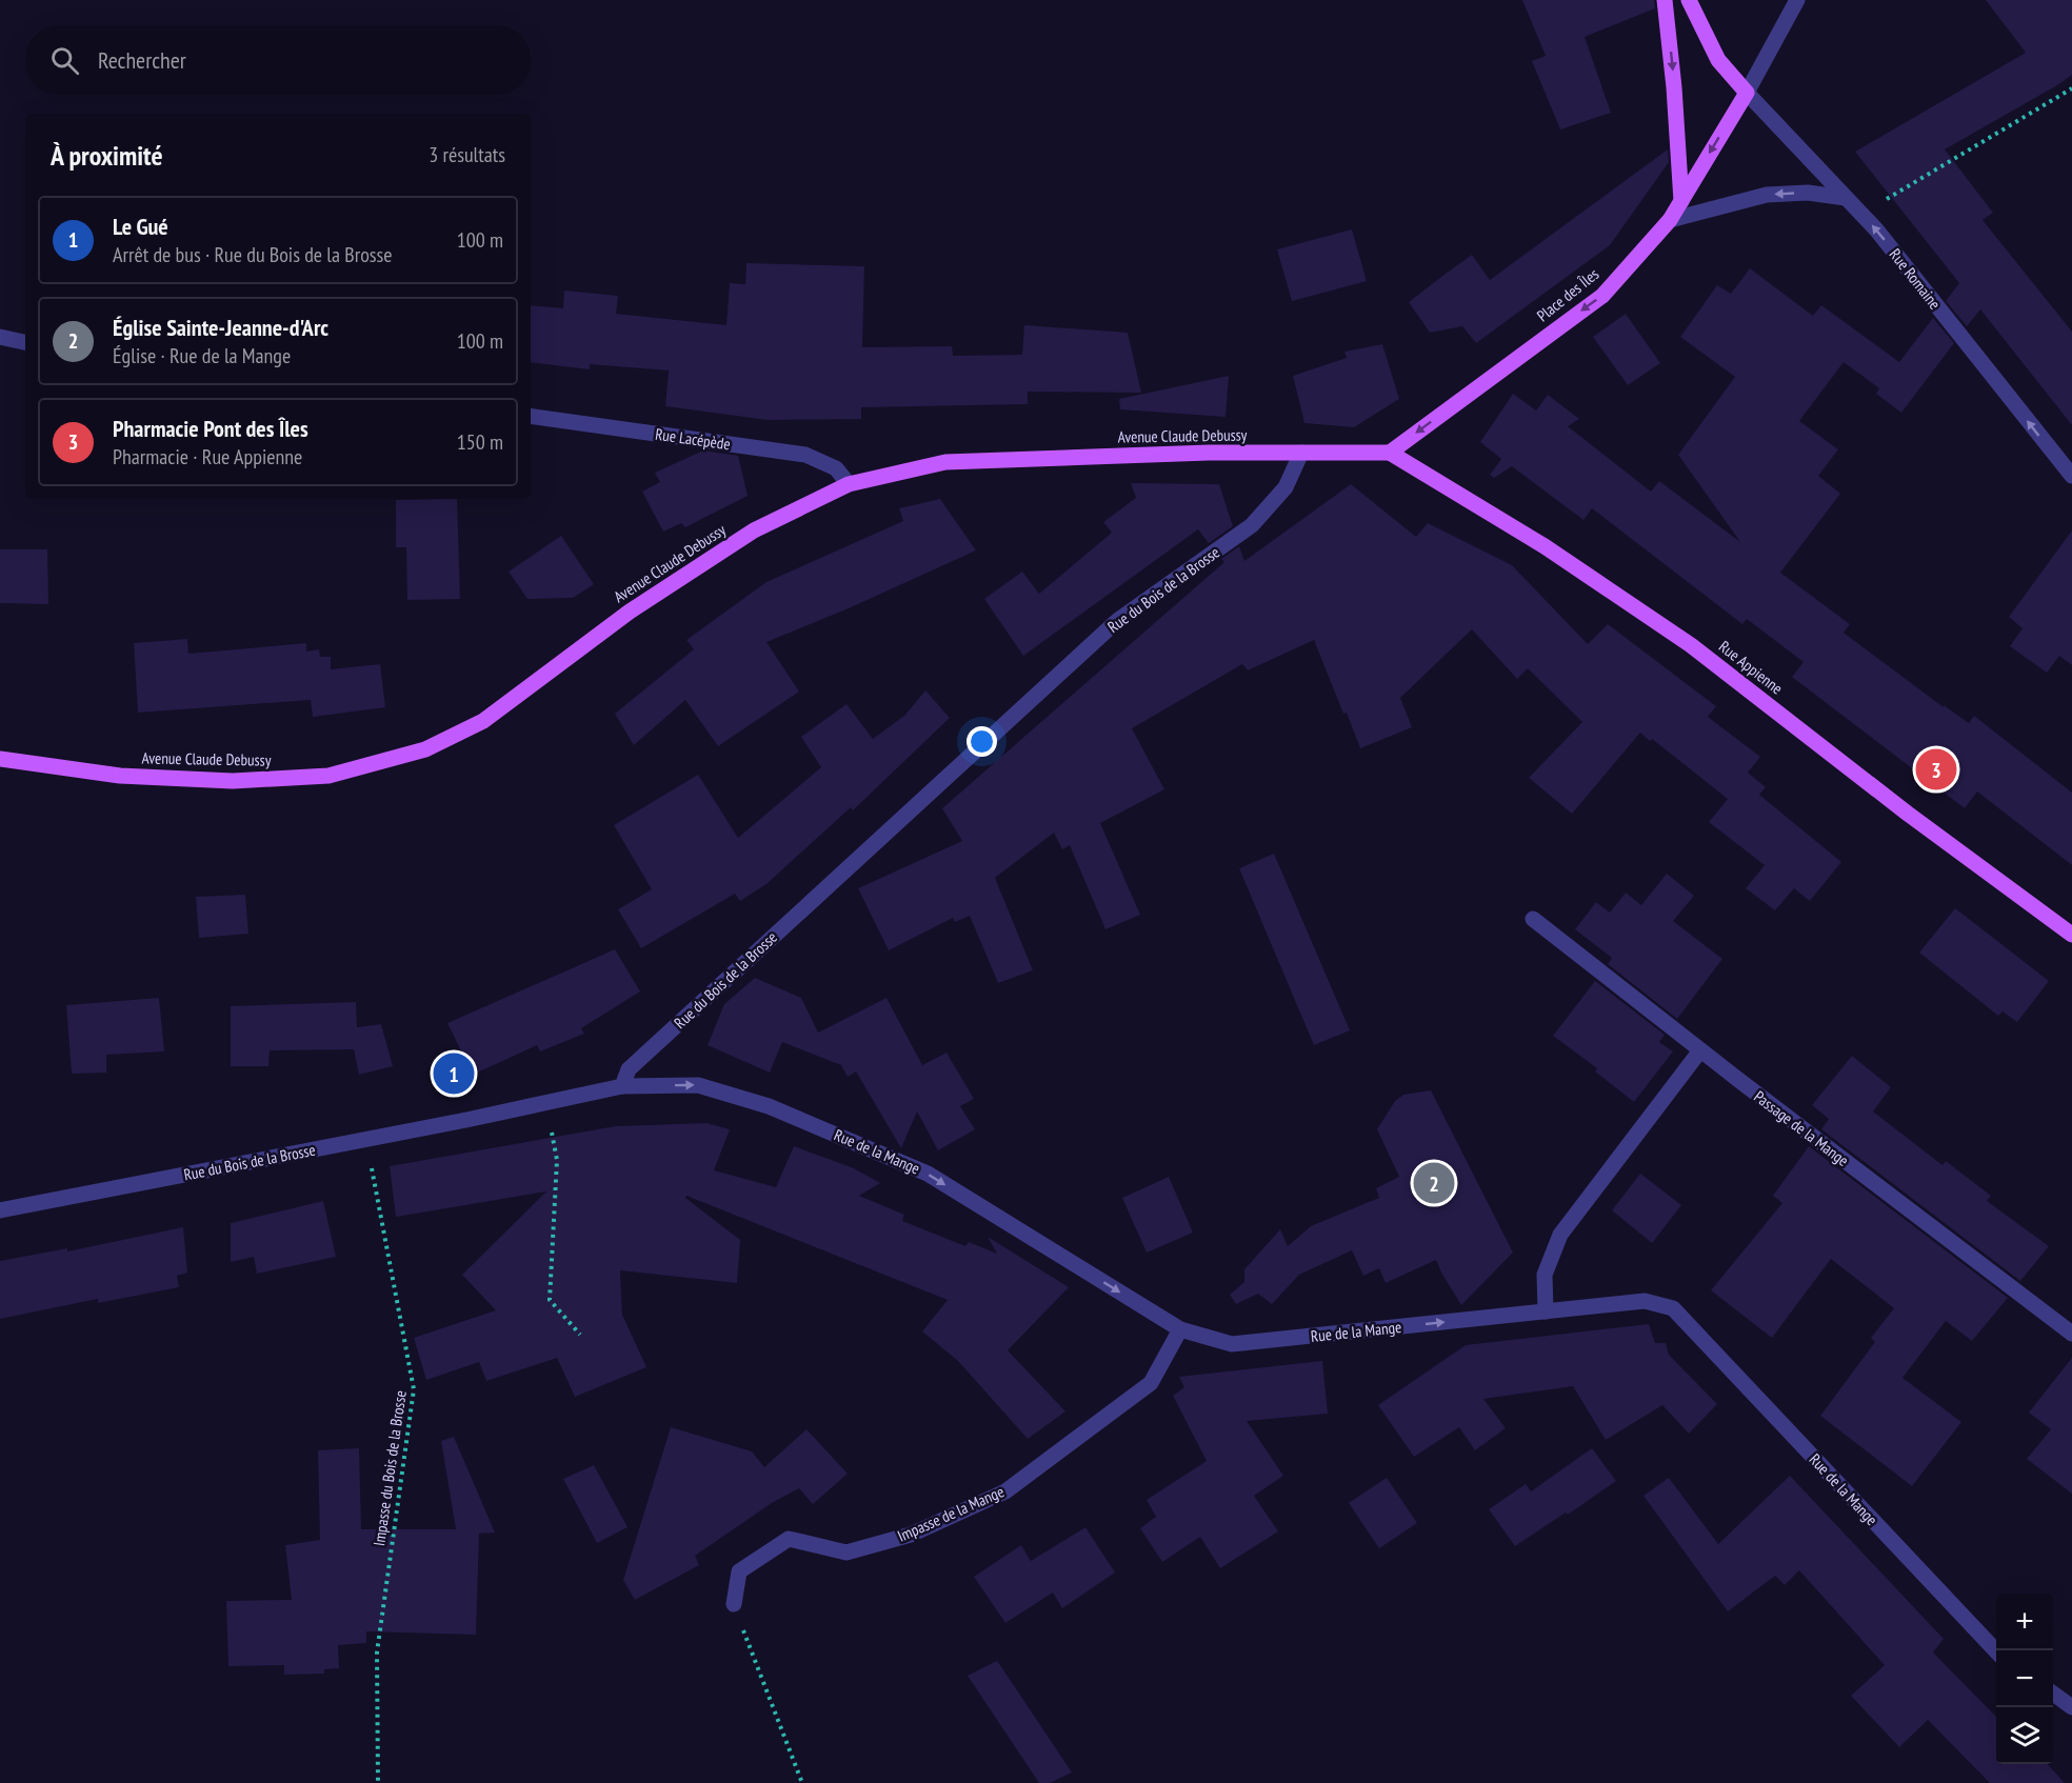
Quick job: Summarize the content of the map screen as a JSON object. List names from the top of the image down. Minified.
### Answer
{"streets":{"main road":["Place des Îles","Avenue Claude Debussy","Rue Appienne"],"street":["Rue Romaine","Rue Lacépède","Rue du Bois de la Brosse","Passage de la Mange","Rue de la Mange","Impasse de la Mange"],"path":["Impasse du Bois de la Brosse"]},"crossings":[["Rue Romaine","Place des Îles"],["Place des Îles","Avenue Claude Debussy"],["Place des Îles","Rue Appienne"],["Avenue Claude Debussy","Rue Lacépède"],["Avenue Claude Debussy","Rue du Bois de la Brosse"],["Avenue Claude Debussy","Rue Appienne"],["Rue du Bois de la Brosse","Rue de la Mange"],["Rue du Bois de la Brosse","Impasse du Bois de la Brosse"],["Rue de la Mange","Impasse de la Mange"]],"one_way":["Rue Romaine","Place des Îles","Rue de la Mange"],"page":{"search":"Rechercher","heading":["À proximité","3 résultats"],"list":[{"mark":"1","name":"Le Gué","note":"Arrêt de bus · Rue du Bois de la Brosse","value":"100 m"},{"mark":"2","name":"Église Sainte-Jeanne-d'Arc","note":"Église · Rue de la Mange","value":"100 m"},{"mark":"3","name":"Pharmacie Pont des Îles","note":"Pharmacie · Rue Appienne","value":"150 m"}],"pins":["3","1","2"],"map_buttons":["+","−"]}}
